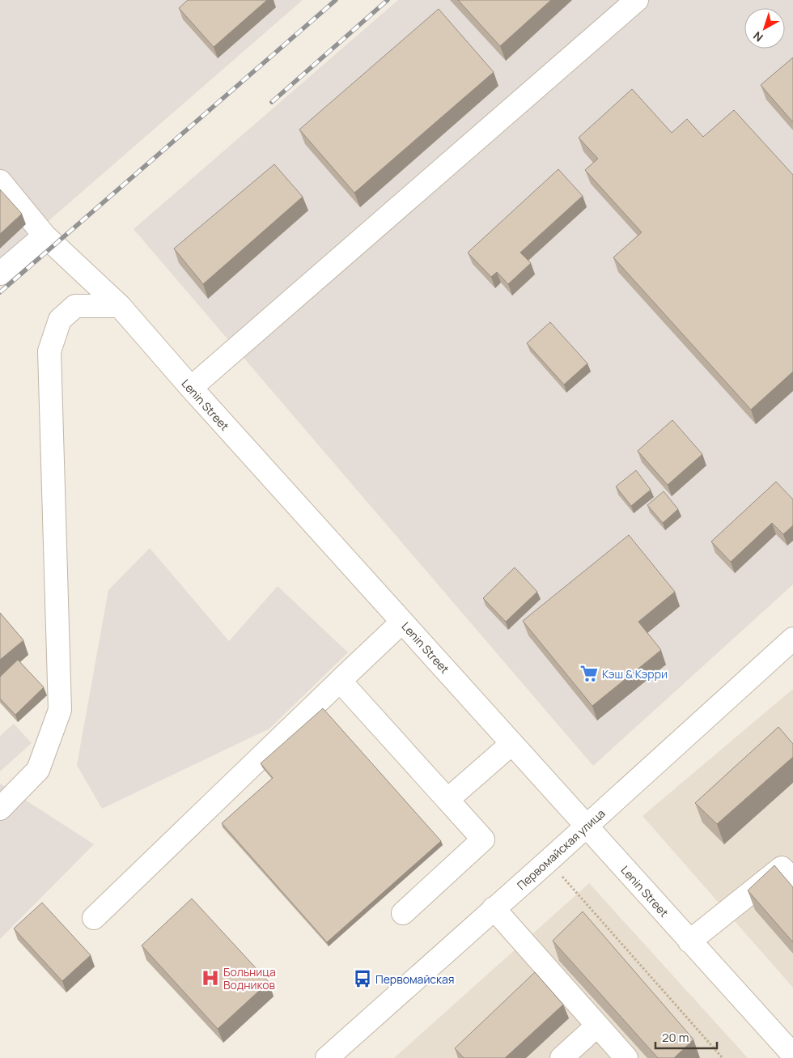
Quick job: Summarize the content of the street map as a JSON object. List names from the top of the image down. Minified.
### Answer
{"streets":{"street":["Lenin Street","Первомайская улица"]},"crossings":[["Lenin Street","Первомайская улица"]],"places":{"supermarket":["Кэш & Кэрри"],"hospital":["Больница Водников"],"bus stop":["Первомайская"]},"scale_bar":"20 m","north":"bottom left"}
